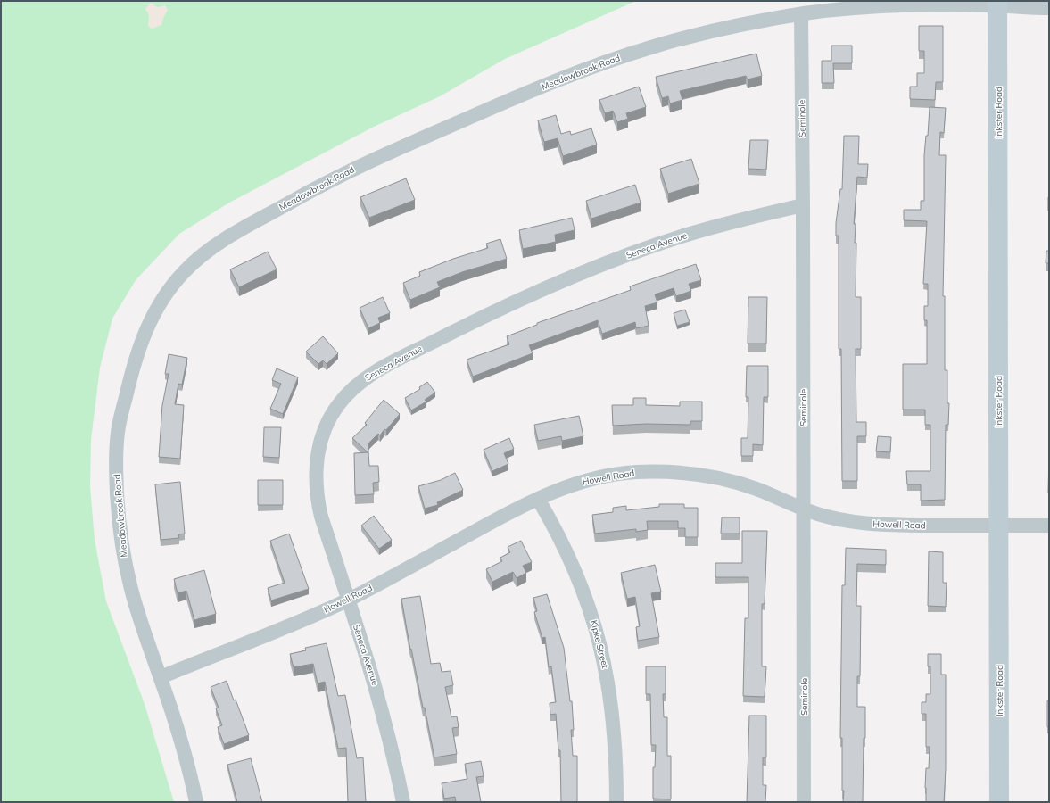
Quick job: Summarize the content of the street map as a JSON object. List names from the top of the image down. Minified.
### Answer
{"streets":{"main road":["Inkster Road"],"street":["Meadowbrook Road","Seminole","Seneca Avenue","Howell Road","Kipke Street"]},"crossings":[["Meadowbrook Road","Inkster Road"],["Meadowbrook Road","Seminole"],["Meadowbrook Road","Howell Road"],["Inkster Road","Howell Road"],["Seminole","Seneca Avenue"],["Seminole","Howell Road"],["Seneca Avenue","Howell Road"],["Howell Road","Kipke Street"]]}
